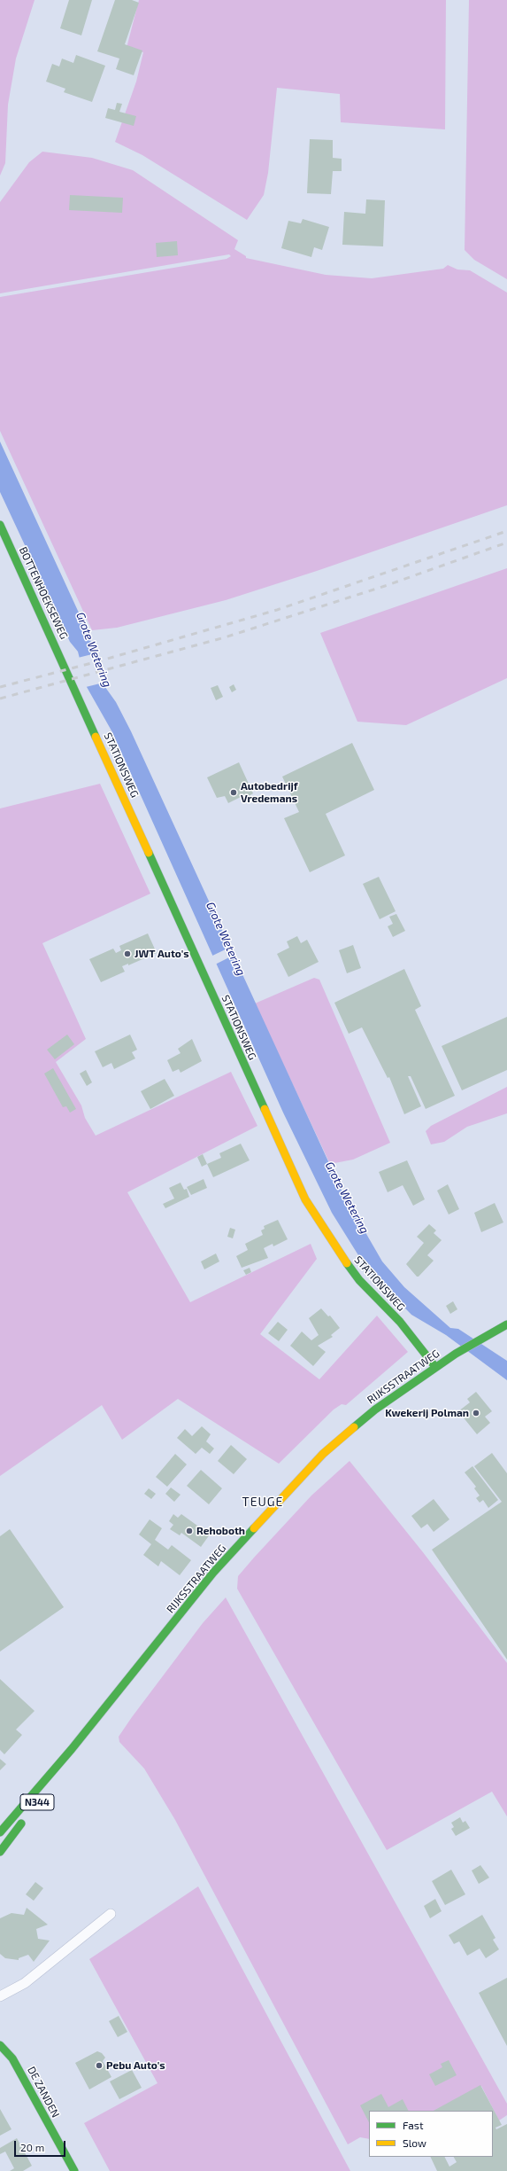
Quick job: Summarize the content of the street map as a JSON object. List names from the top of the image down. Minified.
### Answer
{"streets":{"street":["BOTTENHOEKSEWEG","STATIONSWEG","RIJKSSTRAATWEG","N344","DE ZANDEN"]},"crossings":[["BOTTENHOEKSEWEG","STATIONSWEG"],["STATIONSWEG","RIJKSSTRAATWEG"]],"districts":["TEUGE"],"water":["Grote Wetering"],"places":["Autobedrijf Vredemans","JWT Auto's","Kwekerij Polman","Rehoboth","Pebu Auto's"],"legend":["Fast","Slow"],"scale_bar":"20 m"}
